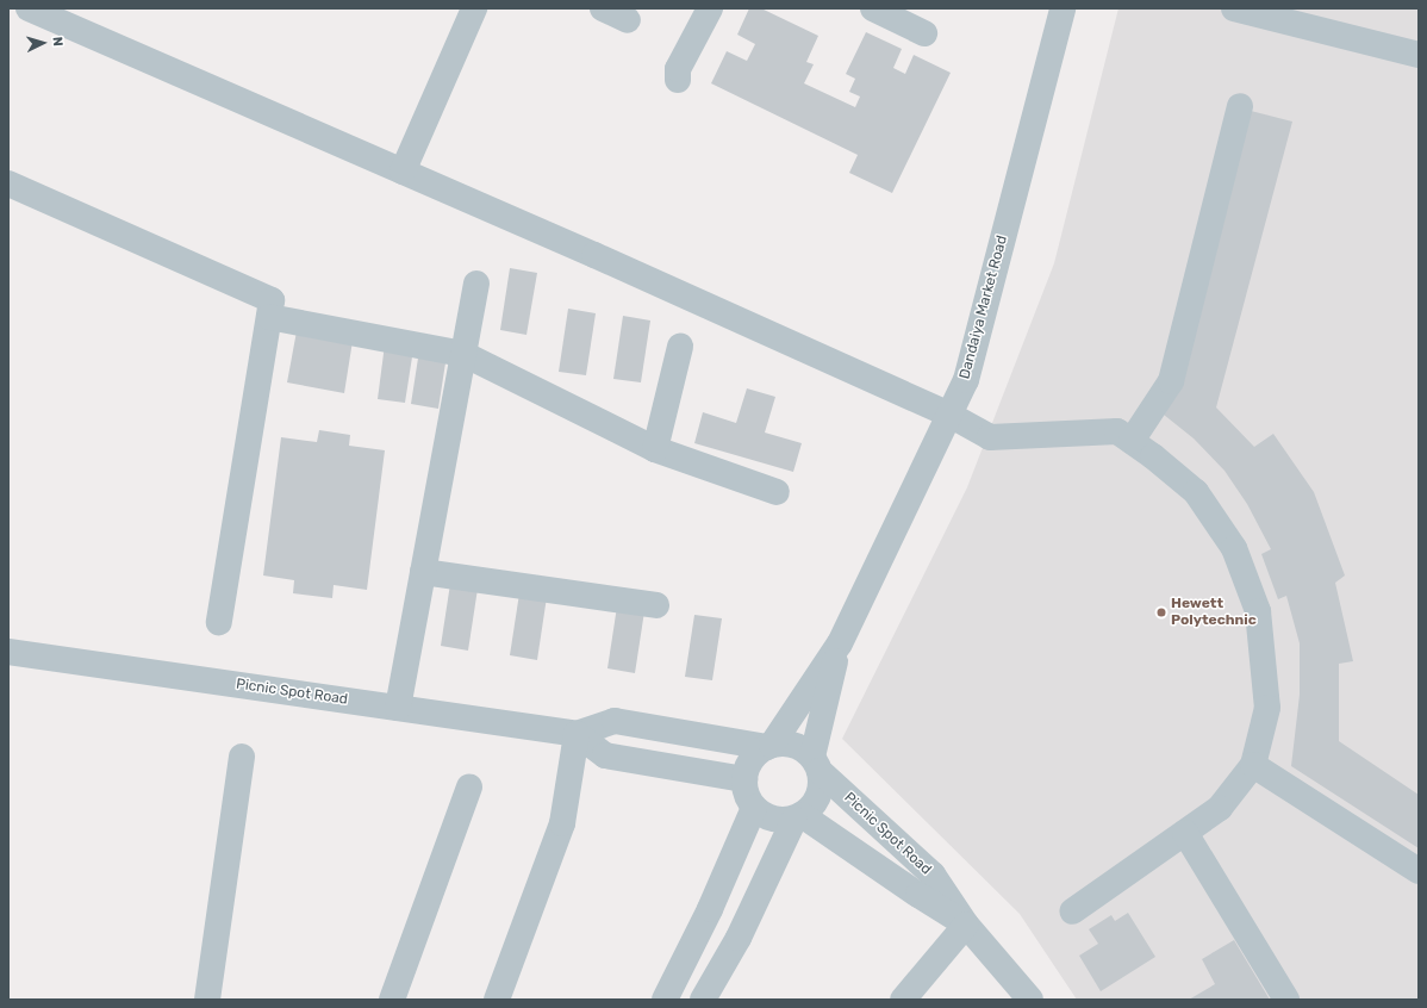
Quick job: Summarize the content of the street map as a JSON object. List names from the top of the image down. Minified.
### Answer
{"streets":{"street":["Dandaiya Market Road","Picnic Spot Road"]},"places":["Hewett Polytechnic"],"north":"right"}
